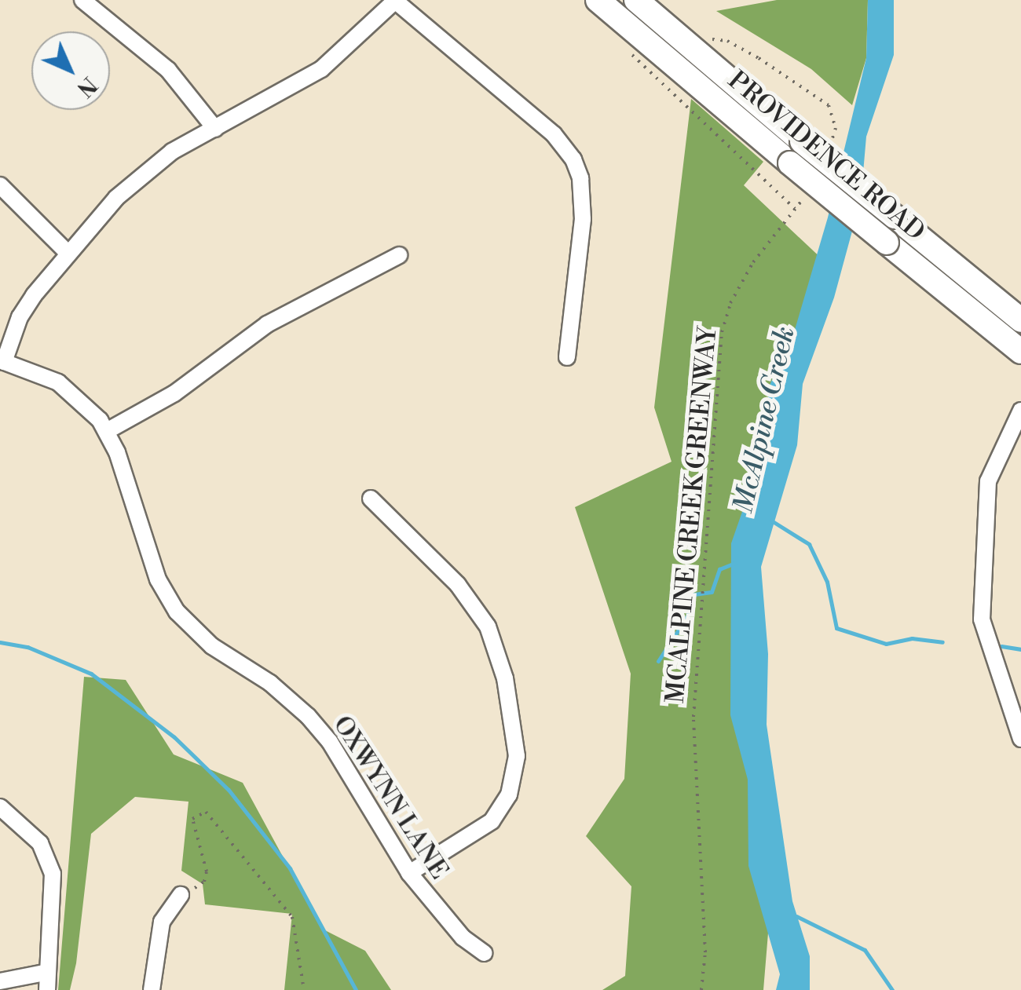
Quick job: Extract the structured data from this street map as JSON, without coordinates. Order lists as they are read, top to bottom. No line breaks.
{"streets":{"main road":["PROVIDENCE ROAD"],"street":["OXWYNN LANE"],"path":["MCALPINE CREEK GREENWAY"]},"water":["McAlpine Creek"],"north":"bottom right"}
